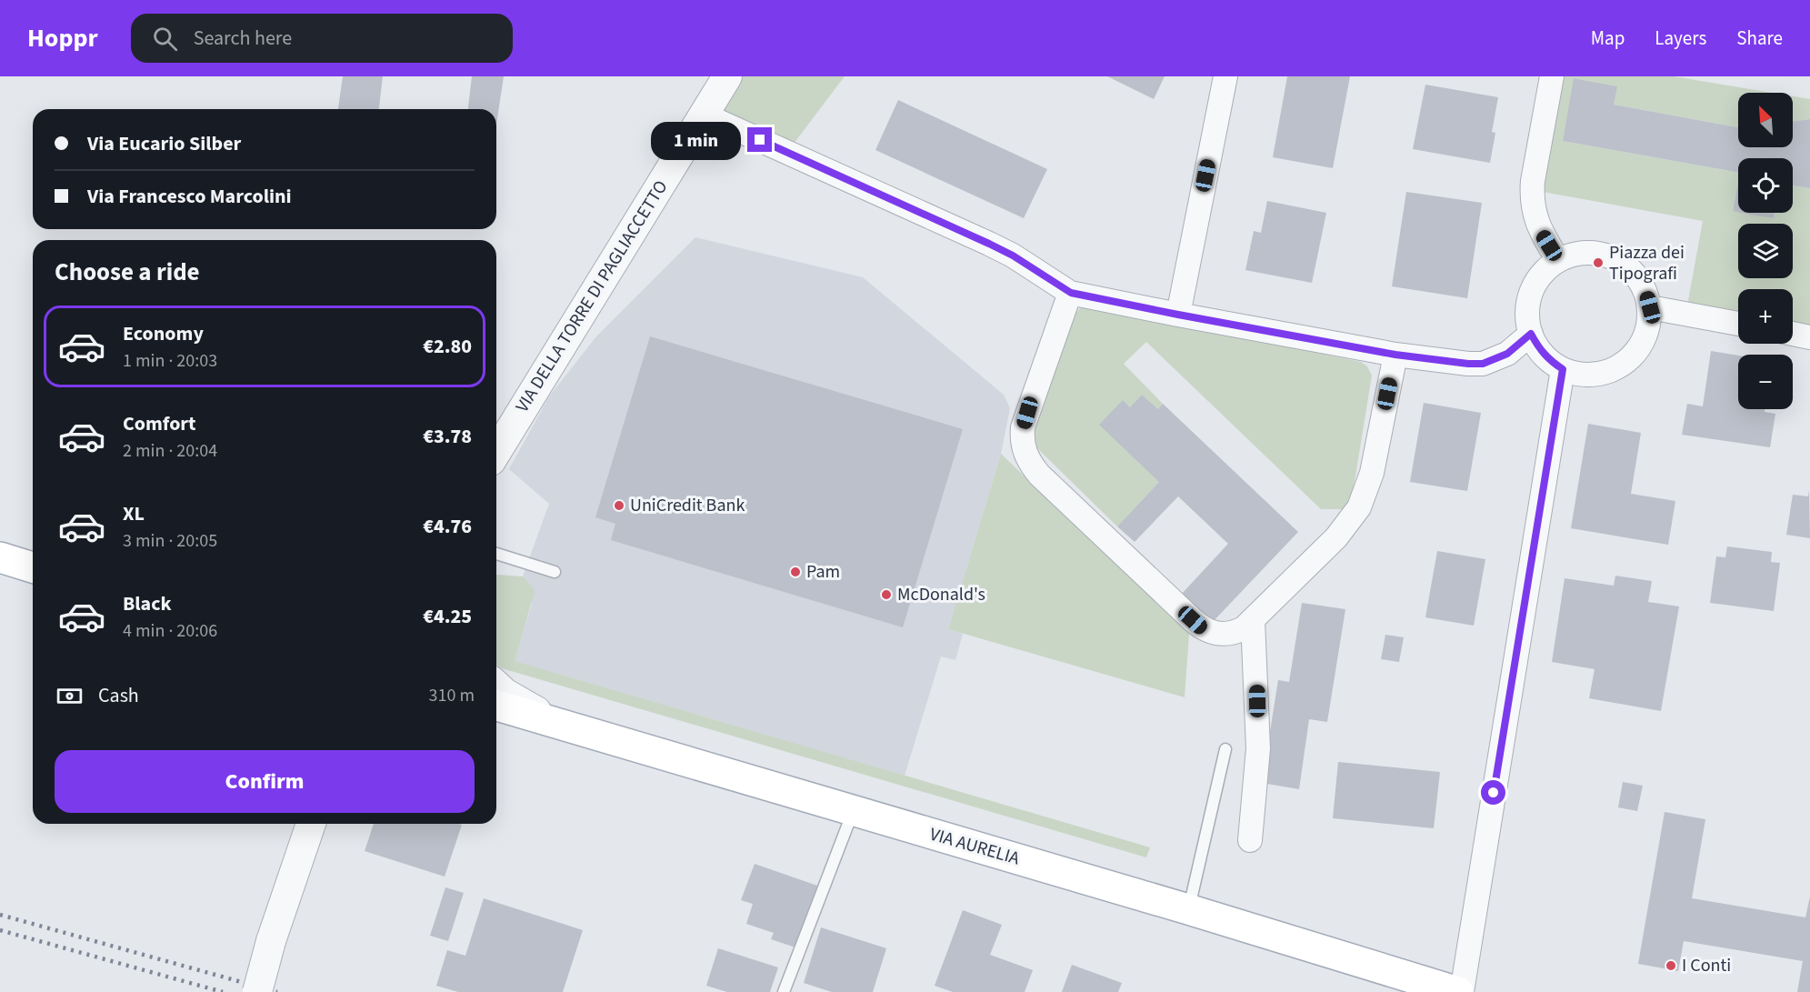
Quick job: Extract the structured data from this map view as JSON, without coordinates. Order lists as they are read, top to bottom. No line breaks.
{"streets":{"main road":["VIA AURELIA"],"street":["VIA DELLA TORRE DI PAGLIACCETTO"]},"places":["Piazza dei Tipografi","UniCredit Bank","Pam","McDonald's","I Conti"],"north":"top left","page":{"header":"Hoppr","search":"Search here","nav":["Map","Layers","Share"],"map_buttons":["+","−"],"banner":["Via Eucario Silber","Via Francesco Marcolini"],"bubble":"1 min","heading":"Choose a ride","list":[{"name":"Economy","note":"1 min · 20:03","value":"€2.80"},{"name":"Comfort","note":"2 min · 20:04","value":"€3.78"},{"name":"XL","note":"3 min · 20:05","value":"€4.76"},{"name":"Black","note":"4 min · 20:06","value":"€4.25"}],"pay":["Cash","310 m"],"buttons":"Confirm"}}
